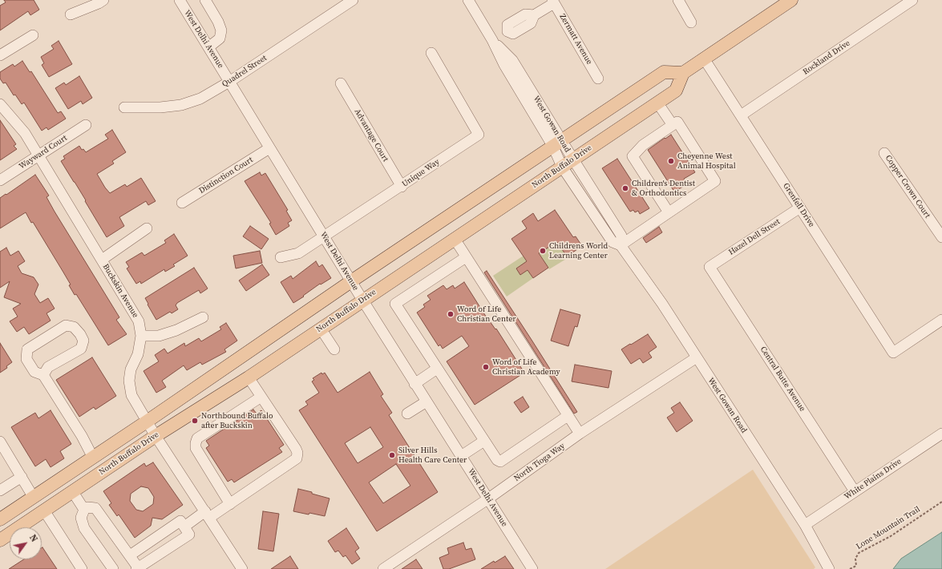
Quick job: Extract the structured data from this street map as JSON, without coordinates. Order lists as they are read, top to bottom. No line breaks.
{"streets":{"main road":["North Buffalo Drive"],"street":["West Delhi Avenue","Zermatt Avenue","Rockland Drive","Quadrel Street","West Gowan Road","Advantage Court","Wayward Court","Unique Way","Distinction Court","Copper Crown Court","Grenfell Drive","Hazel Dell Street","Buckskin Avenue","Central Butte Avenue","North Tioga Way","White Plains Drive"],"path":["Lone Mountain Trail"]},"crossings":[["West Delhi Avenue","Quadrel Street"],["West Delhi Avenue","North Buffalo Drive"],["West Delhi Avenue","Unique Way"],["West Delhi Avenue","Distinction Court"],["West Delhi Avenue","North Tioga Way"],["Rockland Drive","Grenfell Drive"],["West Gowan Road","North Buffalo Drive"],["West Gowan Road","North Tioga Way"],["West Gowan Road","White Plains Drive"],["Advantage Court","Unique Way"],["Wayward Court","Buckskin Avenue"],["North Buffalo Drive","Buckskin Avenue"],["Grenfell Drive","Hazel Dell Street"],["Hazel Dell Street","Central Butte Avenue"],["Central Butte Avenue","White Plains Drive"]],"places":["Cheyenne West Animal Hospital","Children's Dentist & Orthodontics","Childrens World Learning Center","Word of Life Christian Center","Word of Life Christian Academy","Northbound Buffalo after Buckskin","Silver Hills Health Care Center"],"north":"top right"}
